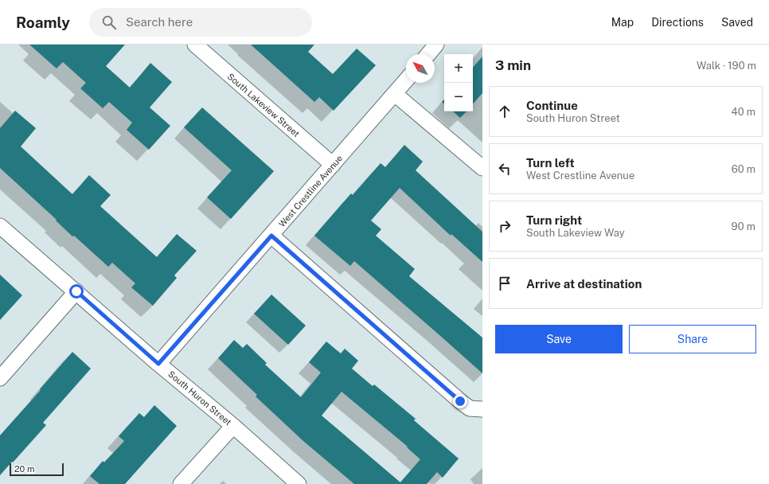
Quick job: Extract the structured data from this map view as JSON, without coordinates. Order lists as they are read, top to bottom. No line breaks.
{"streets":{"street":["South Lakeview Street","West Crestline Avenue","South Huron Street"]},"crossings":[["South Lakeview Street","West Crestline Avenue"],["West Crestline Avenue","South Huron Street"]],"scale_bar":"20 m","north":"top left","page":{"header":"Roamly","search":"Search here","nav":["Map","Directions","Saved"],"heading":["3 min","Walk · 190 m"],"map_buttons":["+","−"],"list":[["Continue","South Huron Street","40 m"],["Turn left","West Crestline Avenue","60 m"],["Turn right","South Lakeview Way","90 m"],"Arrive at destination"],"buttons":["Save","Share"],"scale":"20 m"}}
